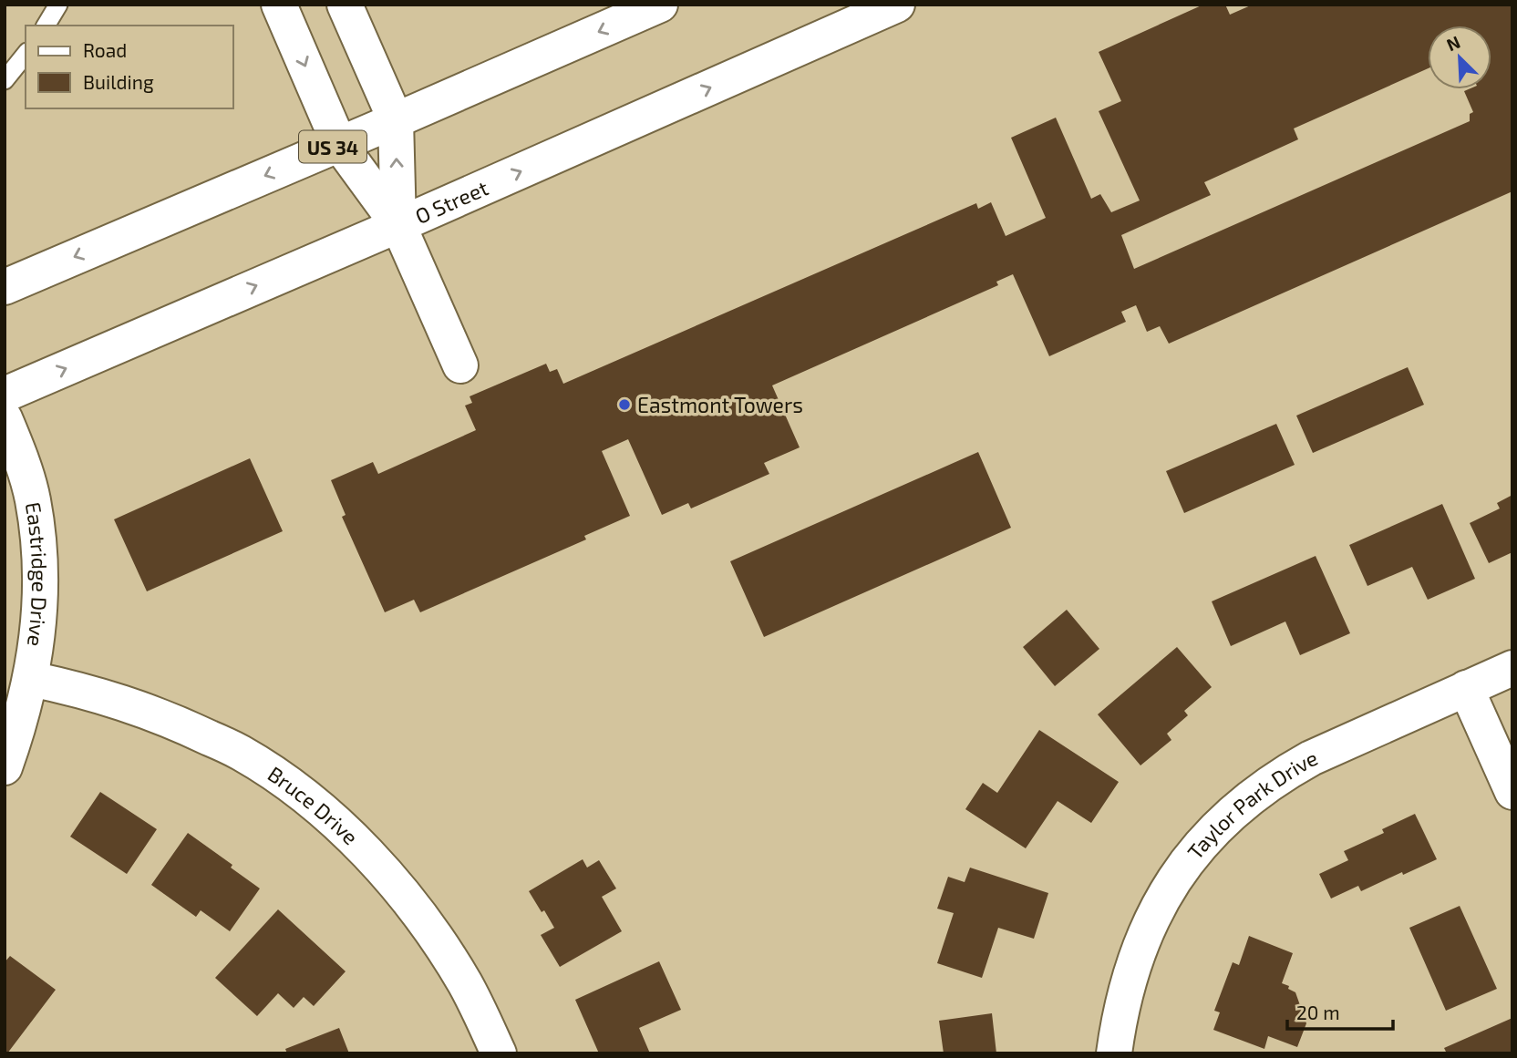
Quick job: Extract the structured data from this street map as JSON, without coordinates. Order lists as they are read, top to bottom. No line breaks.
{"streets":{"street":["US 34","O Street","Eastridge Drive","Bruce Drive","Taylor Park Drive"]},"crossings":[["Eastridge Drive","Bruce Drive"]],"places":["Eastmont Towers"],"legend":["Road","Building"],"scale_bar":"20 m","north":"top left"}
